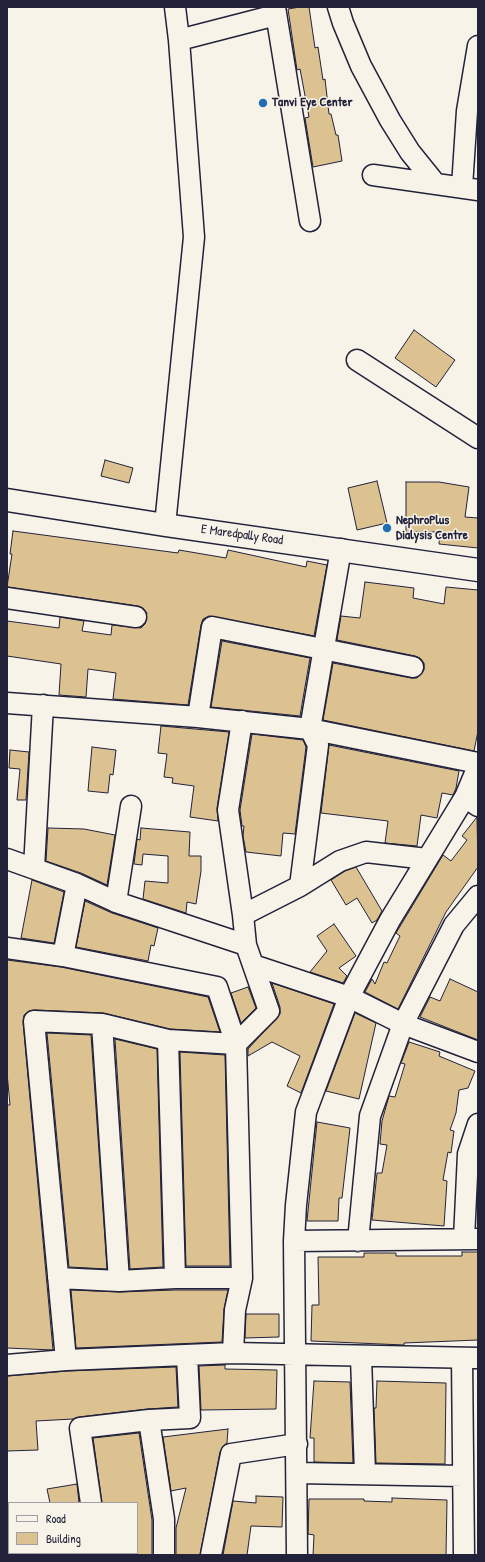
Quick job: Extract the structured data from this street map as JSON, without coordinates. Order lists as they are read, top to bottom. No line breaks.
{"streets":{"main road":["E Maredpally Road"]},"places":["Tanvi Eye Center","NephroPlus Dialysis Centre"],"legend":["Road","Building"]}
